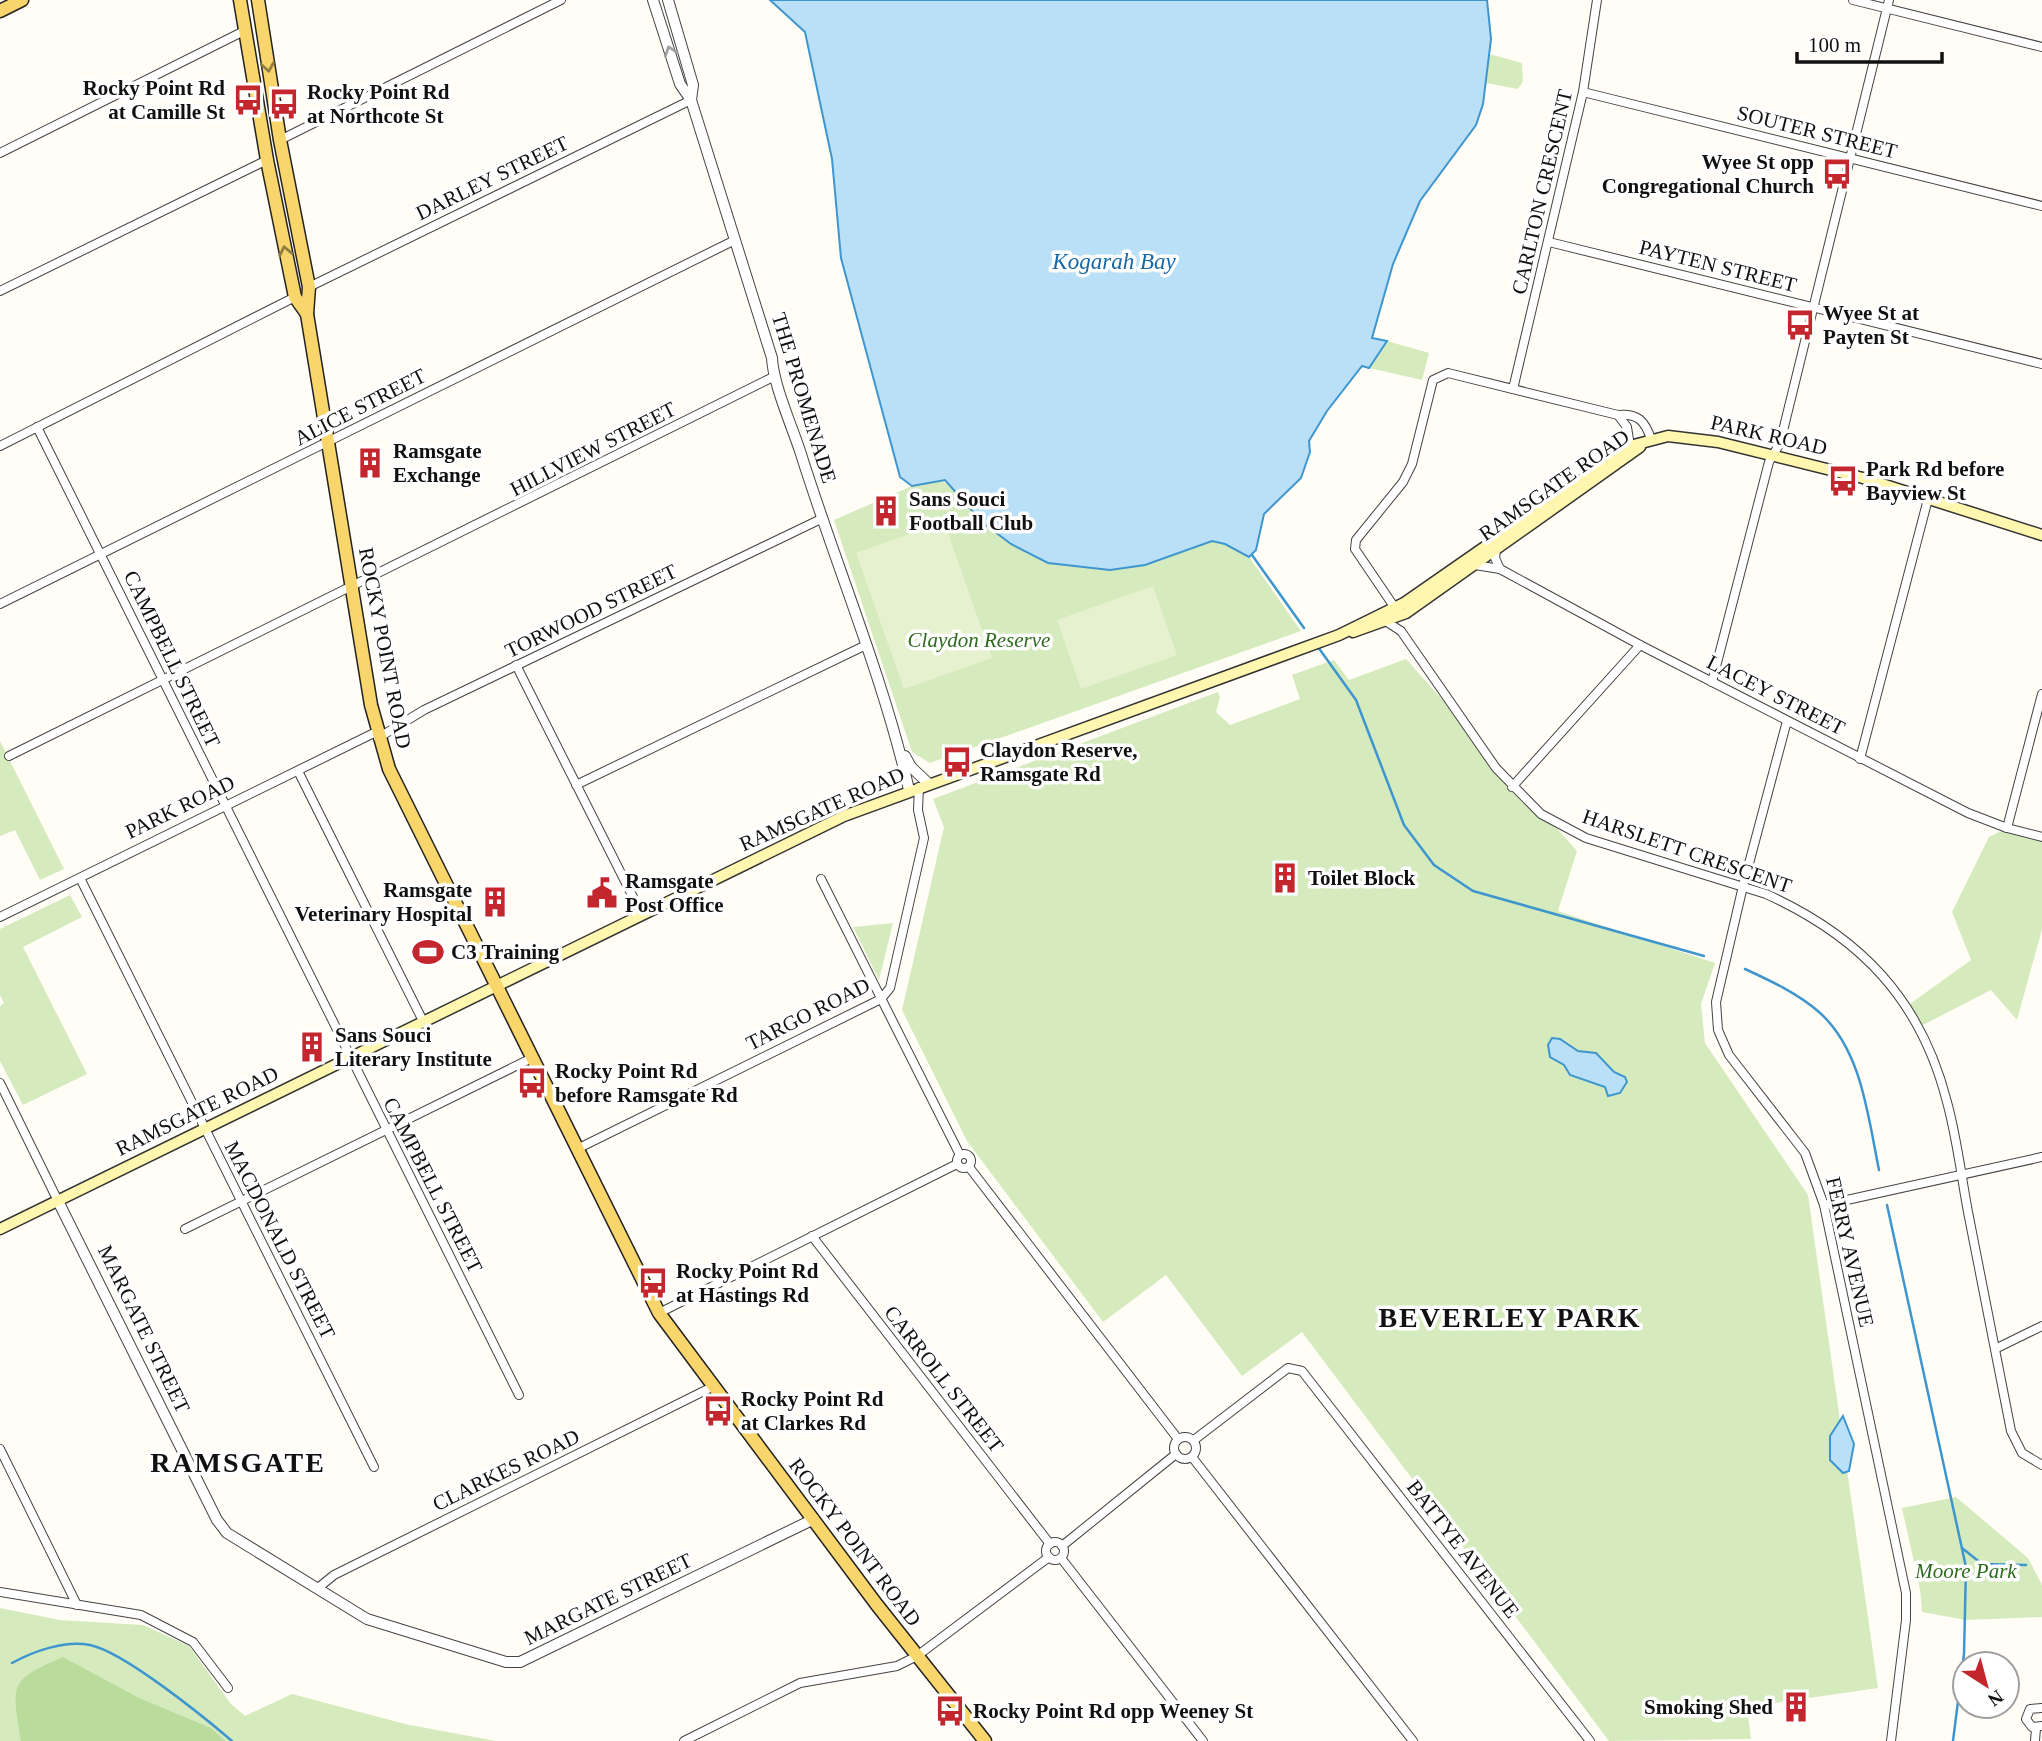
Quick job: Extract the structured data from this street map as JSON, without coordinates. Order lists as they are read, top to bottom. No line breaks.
{"streets":{"main road":["PARK ROAD","RAMSGATE ROAD","ROCKY POINT ROAD"],"street":["SOUTER STREET","DARLEY STREET","CARLTON CRESCENT","PAYTEN STREET","THE PROMENADE","ALICE STREET","HILLVIEW STREET","TORWOOD STREET","CAMPBELL STREET","LACEY STREET","HARSLETT CRESCENT","TARGO ROAD","MACDONALD STREET","FERRY AVENUE","MARGATE STREET","CARROLL STREET","CLARKES ROAD","BATTYE AVENUE"]},"crossings":[["SOUTER STREET","CARLTON CRESCENT"],["DARLEY STREET","THE PROMENADE"],["DARLEY STREET","ROCKY POINT ROAD"],["CARLTON CRESCENT","PAYTEN STREET"],["THE PROMENADE","ALICE STREET"],["THE PROMENADE","HILLVIEW STREET"],["THE PROMENADE","RAMSGATE ROAD"],["THE PROMENADE","TORWOOD STREET"],["THE PROMENADE","TARGO ROAD"],["ALICE STREET","ROCKY POINT ROAD"],["ALICE STREET","CAMPBELL STREET"],["PARK ROAD","RAMSGATE ROAD"],["PARK ROAD","TORWOOD STREET"],["PARK ROAD","ROCKY POINT ROAD"],["PARK ROAD","CAMPBELL STREET"],["PARK ROAD","MACDONALD STREET"],["HILLVIEW STREET","ROCKY POINT ROAD"],["HILLVIEW STREET","CAMPBELL STREET"],["RAMSGATE ROAD","ROCKY POINT ROAD"],["RAMSGATE ROAD","CAMPBELL STREET"],["RAMSGATE ROAD","LACEY STREET"],["RAMSGATE ROAD","HARSLETT CRESCENT"],["RAMSGATE ROAD","TARGO ROAD"],["RAMSGATE ROAD","MACDONALD STREET"],["RAMSGATE ROAD","MARGATE STREET"],["TORWOOD STREET","ROCKY POINT ROAD"],["ROCKY POINT ROAD","TARGO ROAD"],["ROCKY POINT ROAD","MARGATE STREET"],["ROCKY POINT ROAD","CLARKES ROAD"],["LACEY STREET","FERRY AVENUE"],["HARSLETT CRESCENT","FERRY AVENUE"],["MARGATE STREET","CLARKES ROAD"]],"districts":["BEVERLEY PARK","RAMSGATE"],"water":["Kogarah Bay"],"parks":["Claydon Reserve","Moore Park"],"places":{"bus stop":["Rocky Point Rd at Camille St","Rocky Point Rd at Northcote St","Wyee St opp Congregational Church","Wyee St at Payten St","Park Rd before Bayview St","Claydon Reserve, Ramsgate Rd","Rocky Point Rd before Ramsgate Rd","Rocky Point Rd at Hastings Rd","Rocky Point Rd at Clarkes Rd","Rocky Point Rd opp Weeney St"],"building":["Ramsgate Exchange","Sans Souci Football Club","Toilet Block","Ramsgate Veterinary Hospital","Sans Souci Literary Institute","Smoking Shed"],"public building":["Ramsgate Post Office"],"sports":["C3 Training"]},"scale_bar":"100 m","north":"bottom right"}
